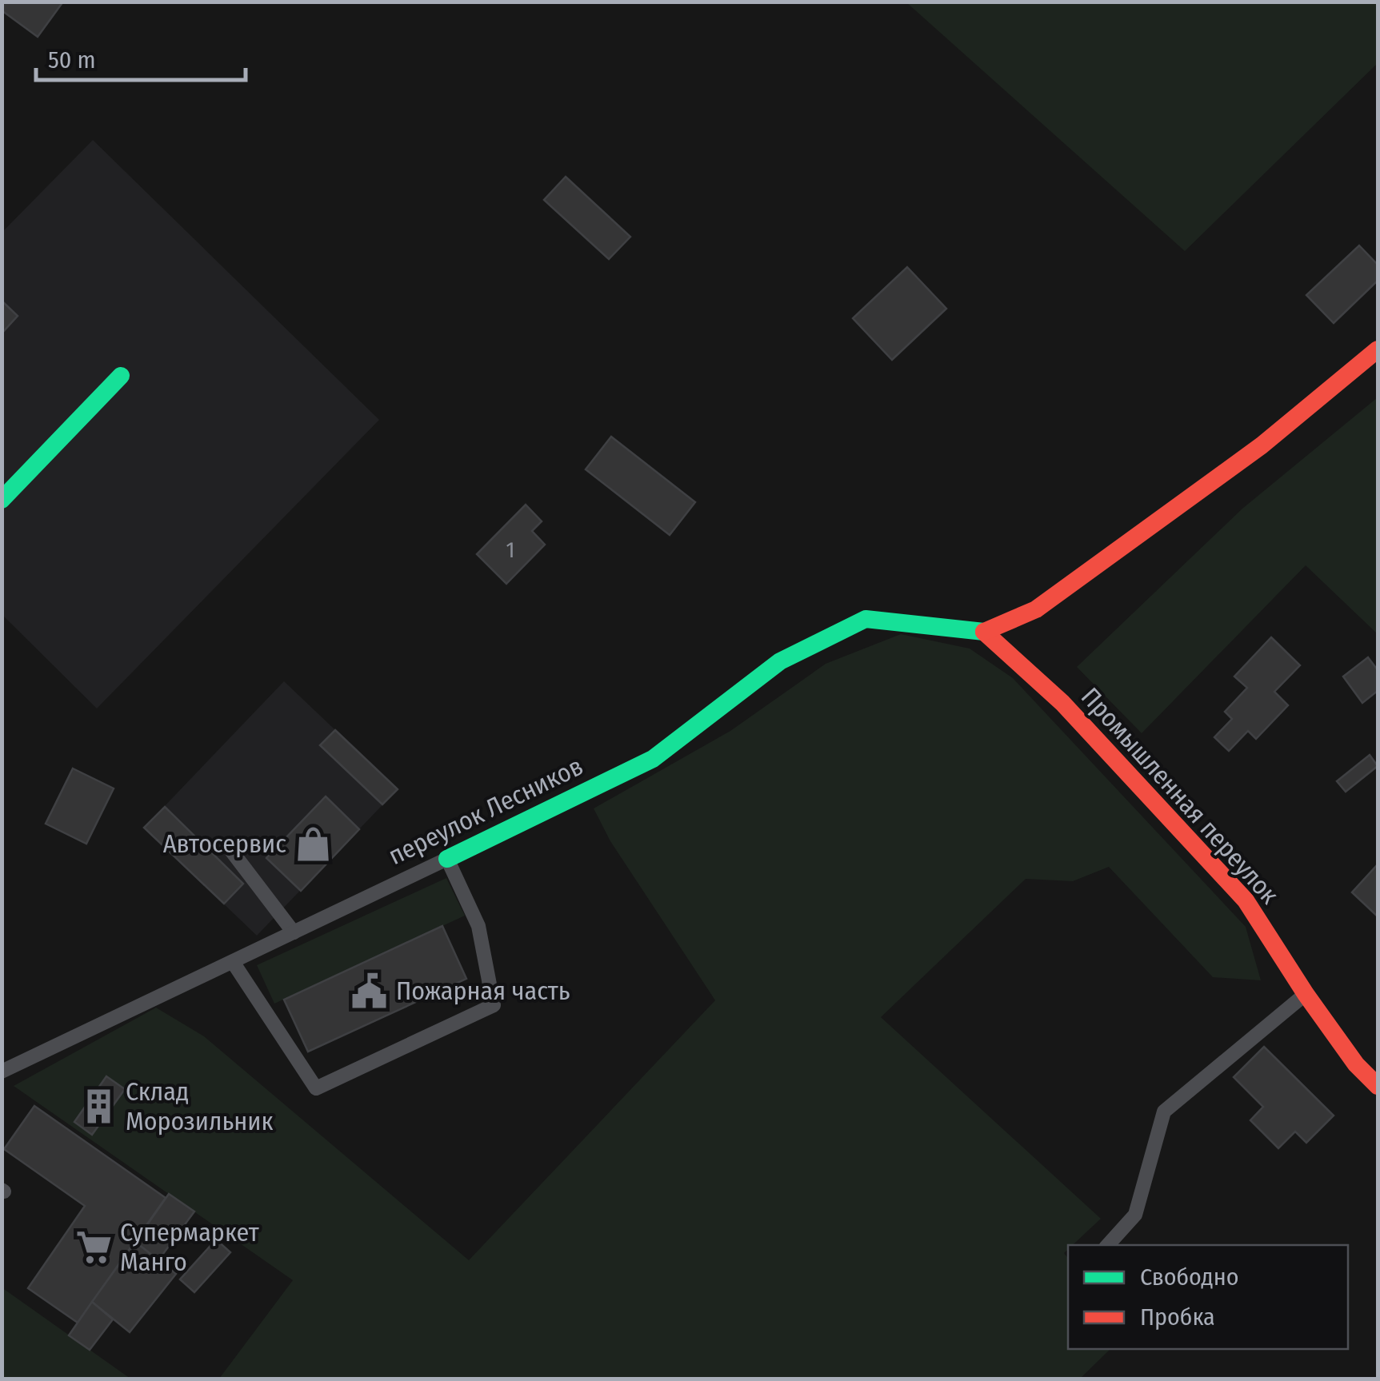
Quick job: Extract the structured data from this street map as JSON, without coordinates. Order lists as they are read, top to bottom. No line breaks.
{"streets":{"street":["Промышленная переулок","переулок Лесников"]},"crossings":[["Промышленная переулок","переулок Лесников"]],"places":{"shop":["Автосервис"],"public building":["Пожарная часть"],"building":["Склад Морозильник"],"supermarket":["Супермаркет Манго"]},"house_numbers":["1"],"legend":["Свободно","Пробка"],"scale_bar":"50 m"}
